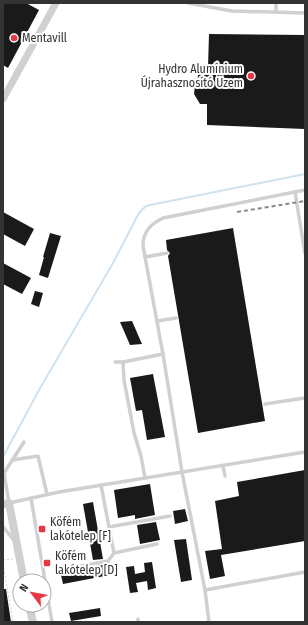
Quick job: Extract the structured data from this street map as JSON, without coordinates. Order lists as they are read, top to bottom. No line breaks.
{"places":{"other":["Mentavill","Hydro Alumínium Újrahasznosító Üzem"],"transit":["Köfém lakótelep [F]","Köfém lakótelep [D]"]},"north":"top left"}
